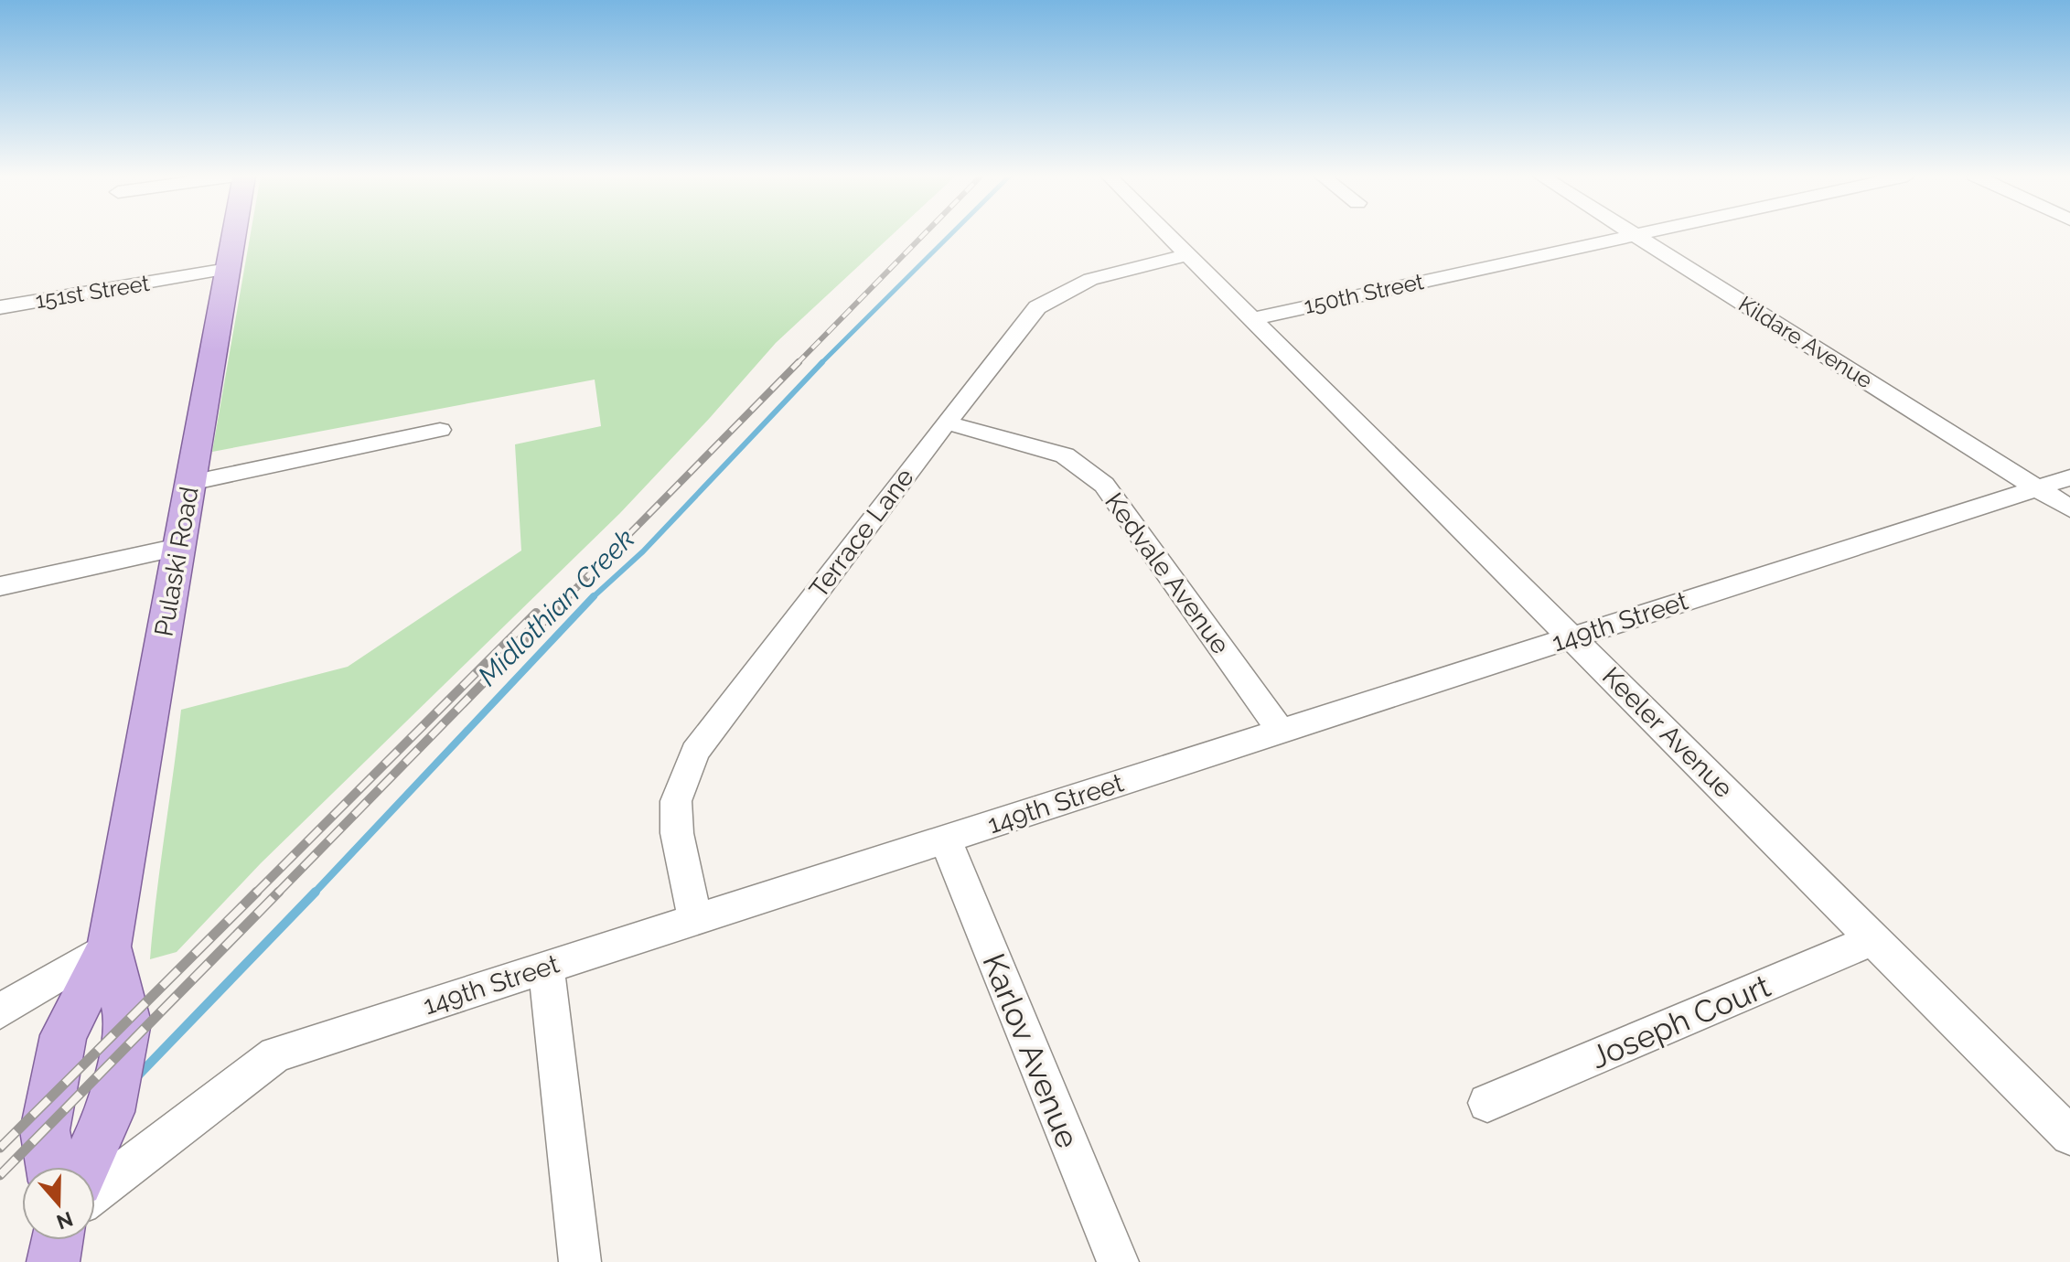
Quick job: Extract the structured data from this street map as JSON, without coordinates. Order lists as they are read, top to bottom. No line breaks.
{"streets":{"main road":["Pulaski Road"],"street":["151st Street","150th Street","Kildare Avenue","Terrace Lane","Kedvale Avenue","149th Street","Keeler Avenue","Joseph Court","Karlov Avenue"]},"crossings":[["151st Street","Pulaski Road"],["150th Street","Kildare Avenue"],["150th Street","Keeler Avenue"],["Kildare Avenue","149th Street"],["Terrace Lane","Kedvale Avenue"],["Terrace Lane","149th Street"],["Terrace Lane","Keeler Avenue"],["Kedvale Avenue","149th Street"],["149th Street","Keeler Avenue"],["149th Street","Karlov Avenue"],["Keeler Avenue","Joseph Court"]],"water":["Midlothian Creek"],"north":"bottom"}
